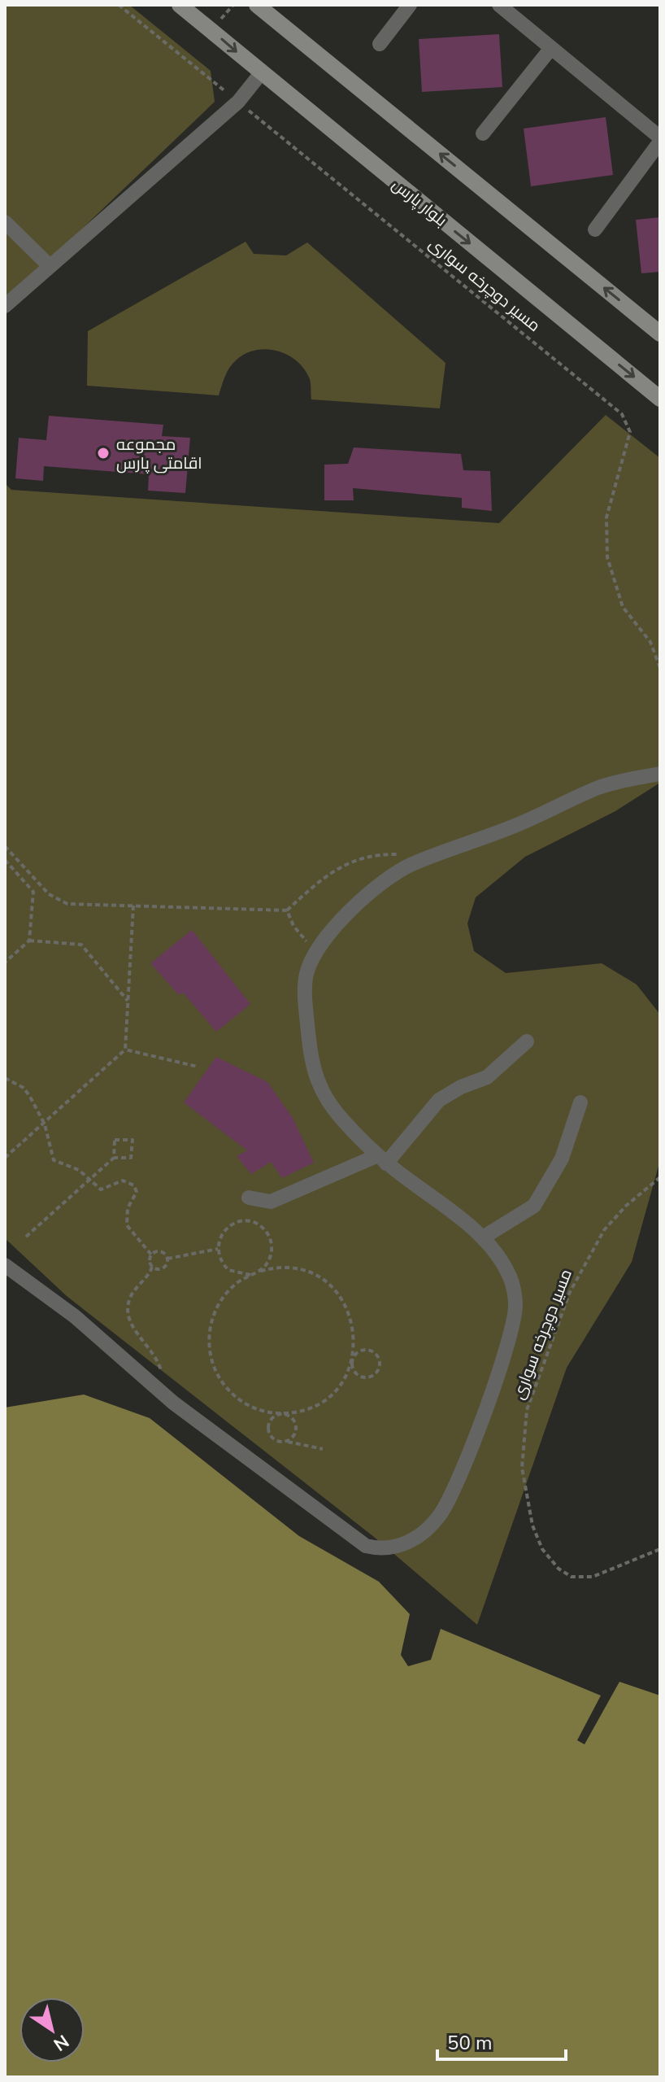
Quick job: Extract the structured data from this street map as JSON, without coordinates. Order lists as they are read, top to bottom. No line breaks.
{"streets":{"main road":["بلوار پارس"],"path":["مسیر دوچرخه سواری"]},"places":["مجموعه اقامتی پارس"],"scale_bar":"50 m","north":"bottom right"}
